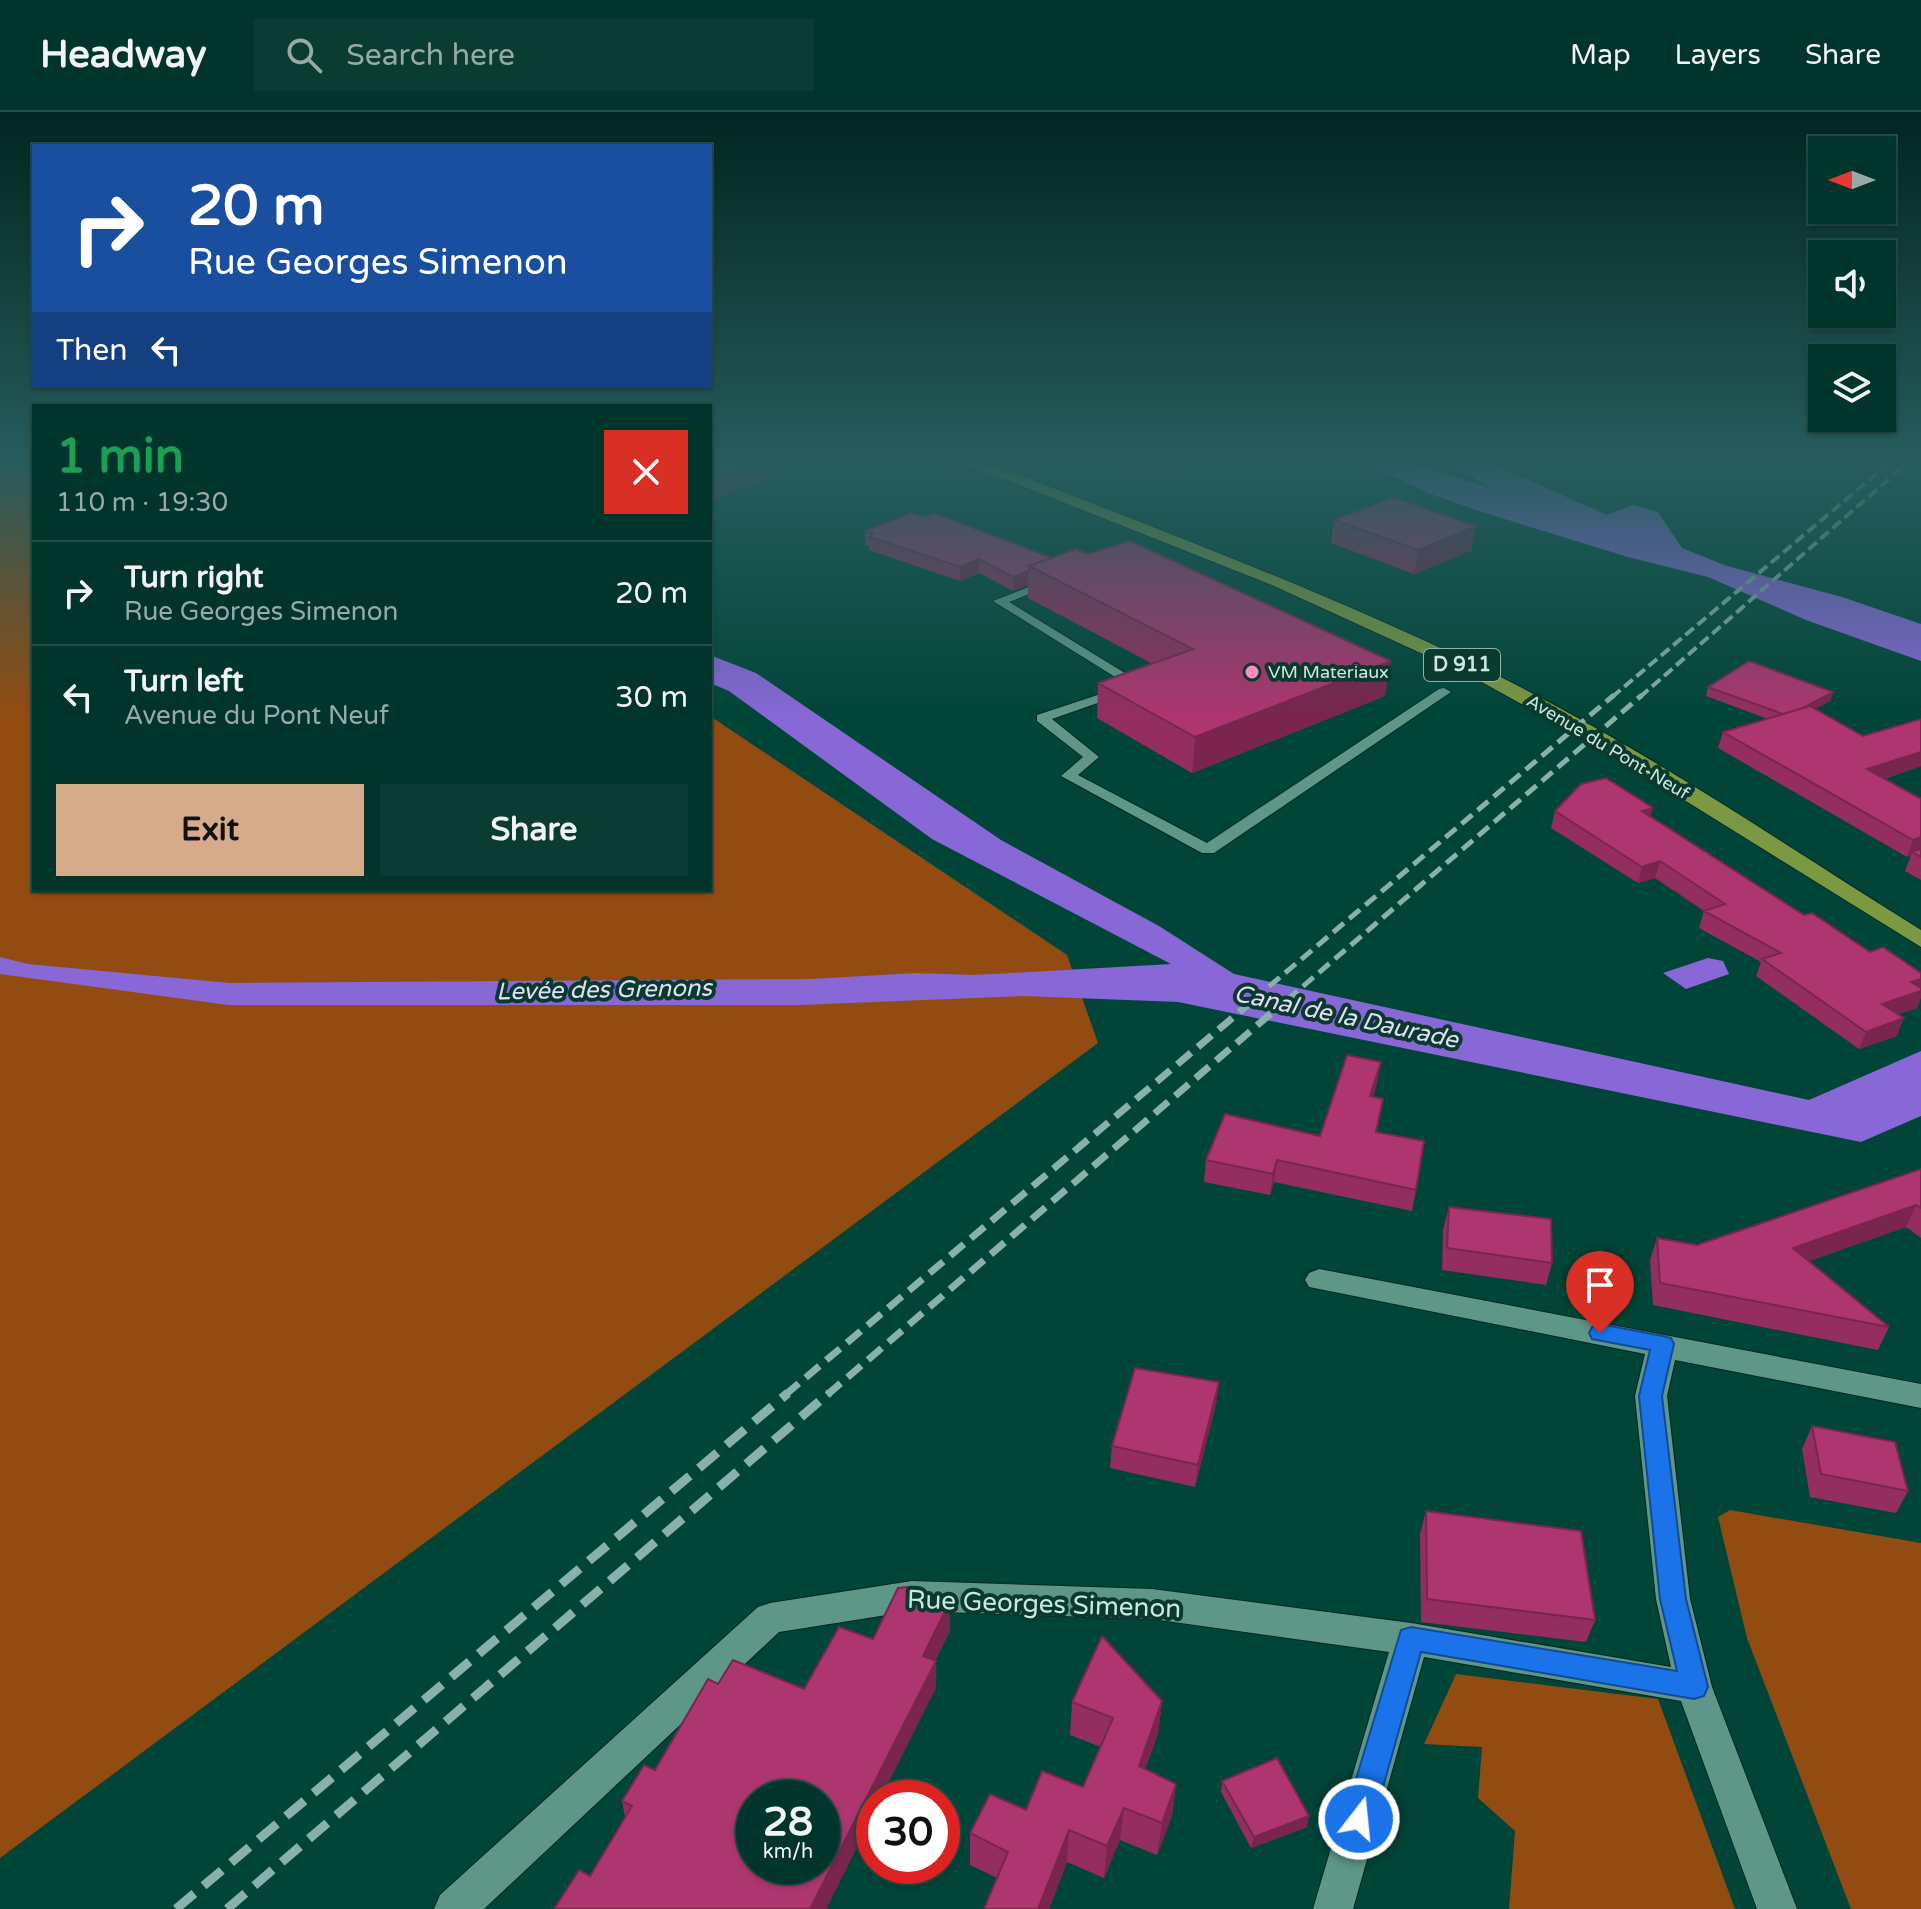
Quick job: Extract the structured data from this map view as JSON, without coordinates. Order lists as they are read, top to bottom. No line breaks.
{"streets":{"main road":["D 911","Avenue du Pont-Neuf"],"street":["Rue Georges Simenon"]},"water":["Levée des Grenons","Canal de la Daurade"],"places":["VM Materiaux"],"north":"left","page":{"header":"Headway","search":"Search here","nav":["Map","Layers","Share"],"turn":["20 m","Rue Georges Simenon"],"then":"Then","heading":["1 min","110 m · 19:30"],"list":[{"name":"Turn right","note":"Rue Georges Simenon","value":"20 m"},{"name":"Turn left","note":"Avenue du Pont Neuf","value":"30 m"}],"buttons":["Exit","Share"],"speed":"28 km/h","limit":"30"}}
